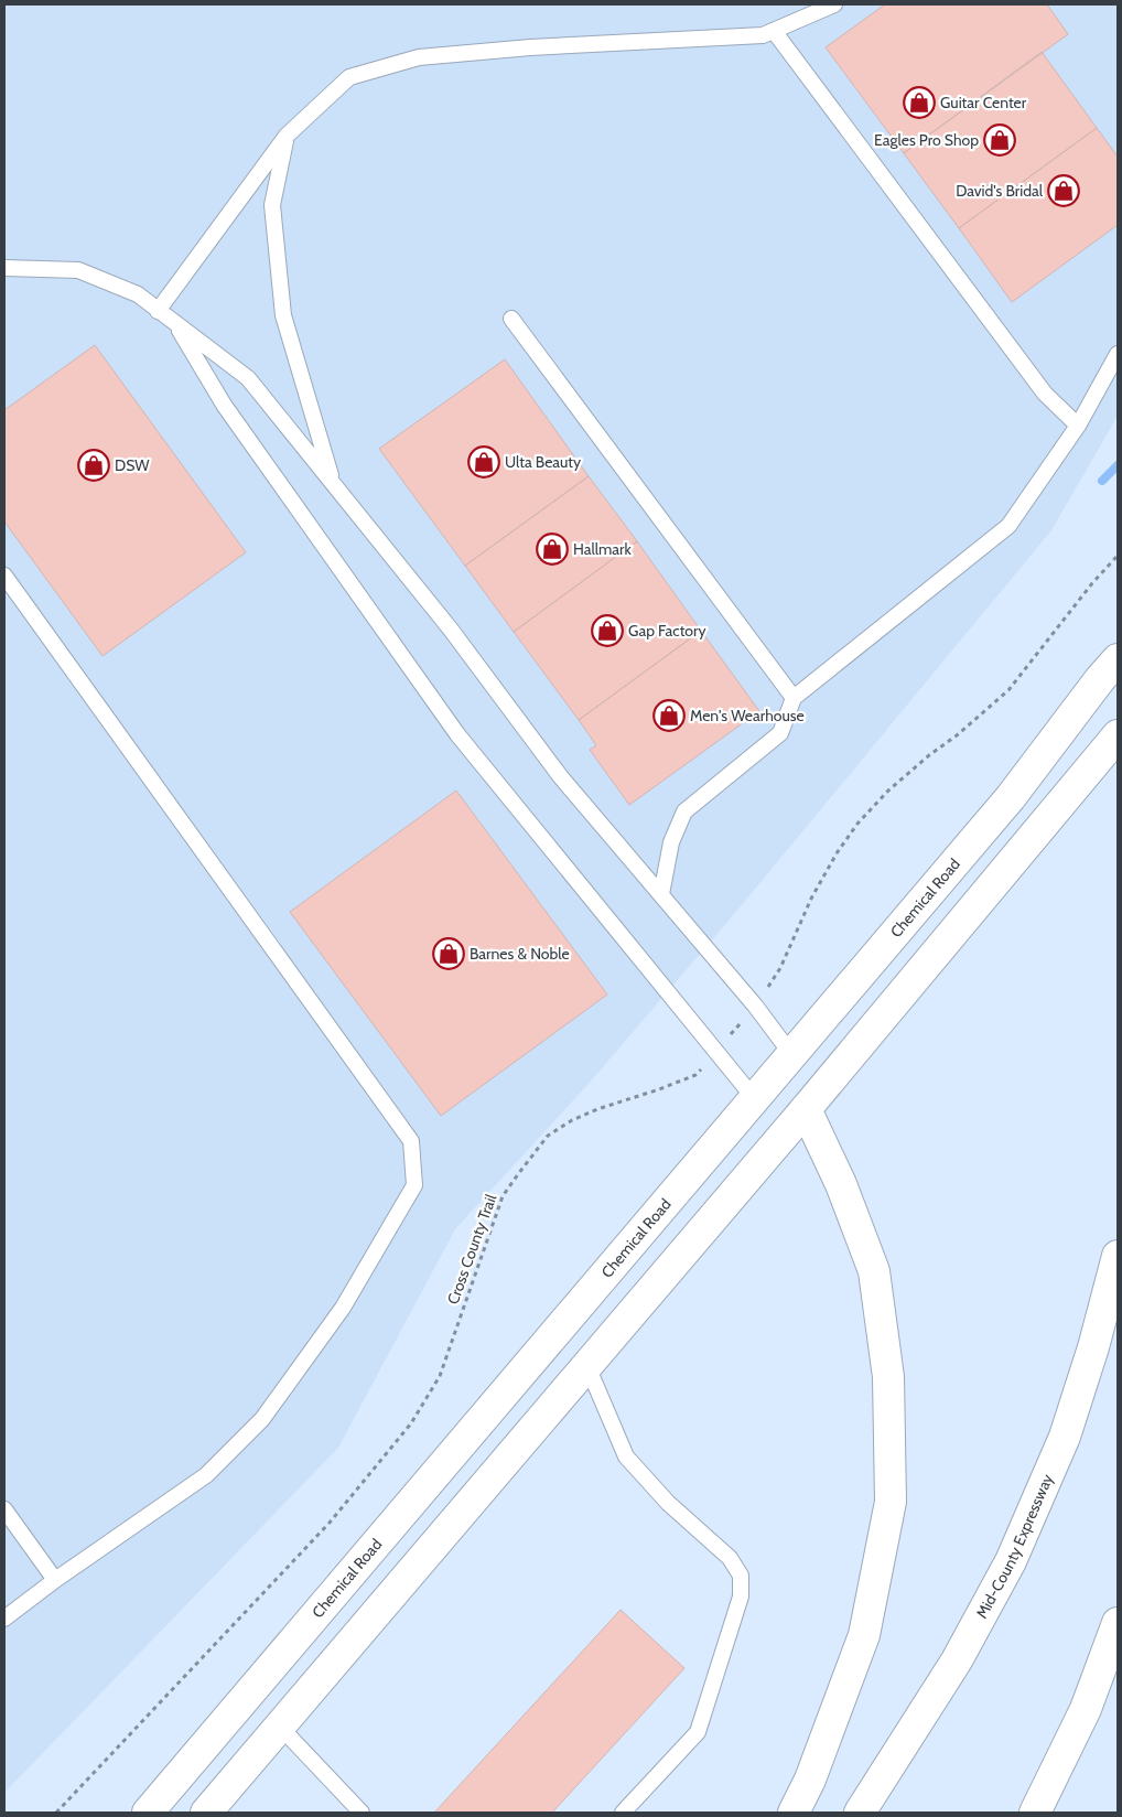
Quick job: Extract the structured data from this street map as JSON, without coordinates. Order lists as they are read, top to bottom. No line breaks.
{"streets":{"main road":["Chemical Road","Mid-County Expressway"],"path":["Cross County Trail"]},"places":{"shop":["Guitar Center","Eagles Pro Shop","David's Bridal","Ulta Beauty","DSW","Hallmark","Gap Factory","Men's Wearhouse","Barnes & Noble"]}}
